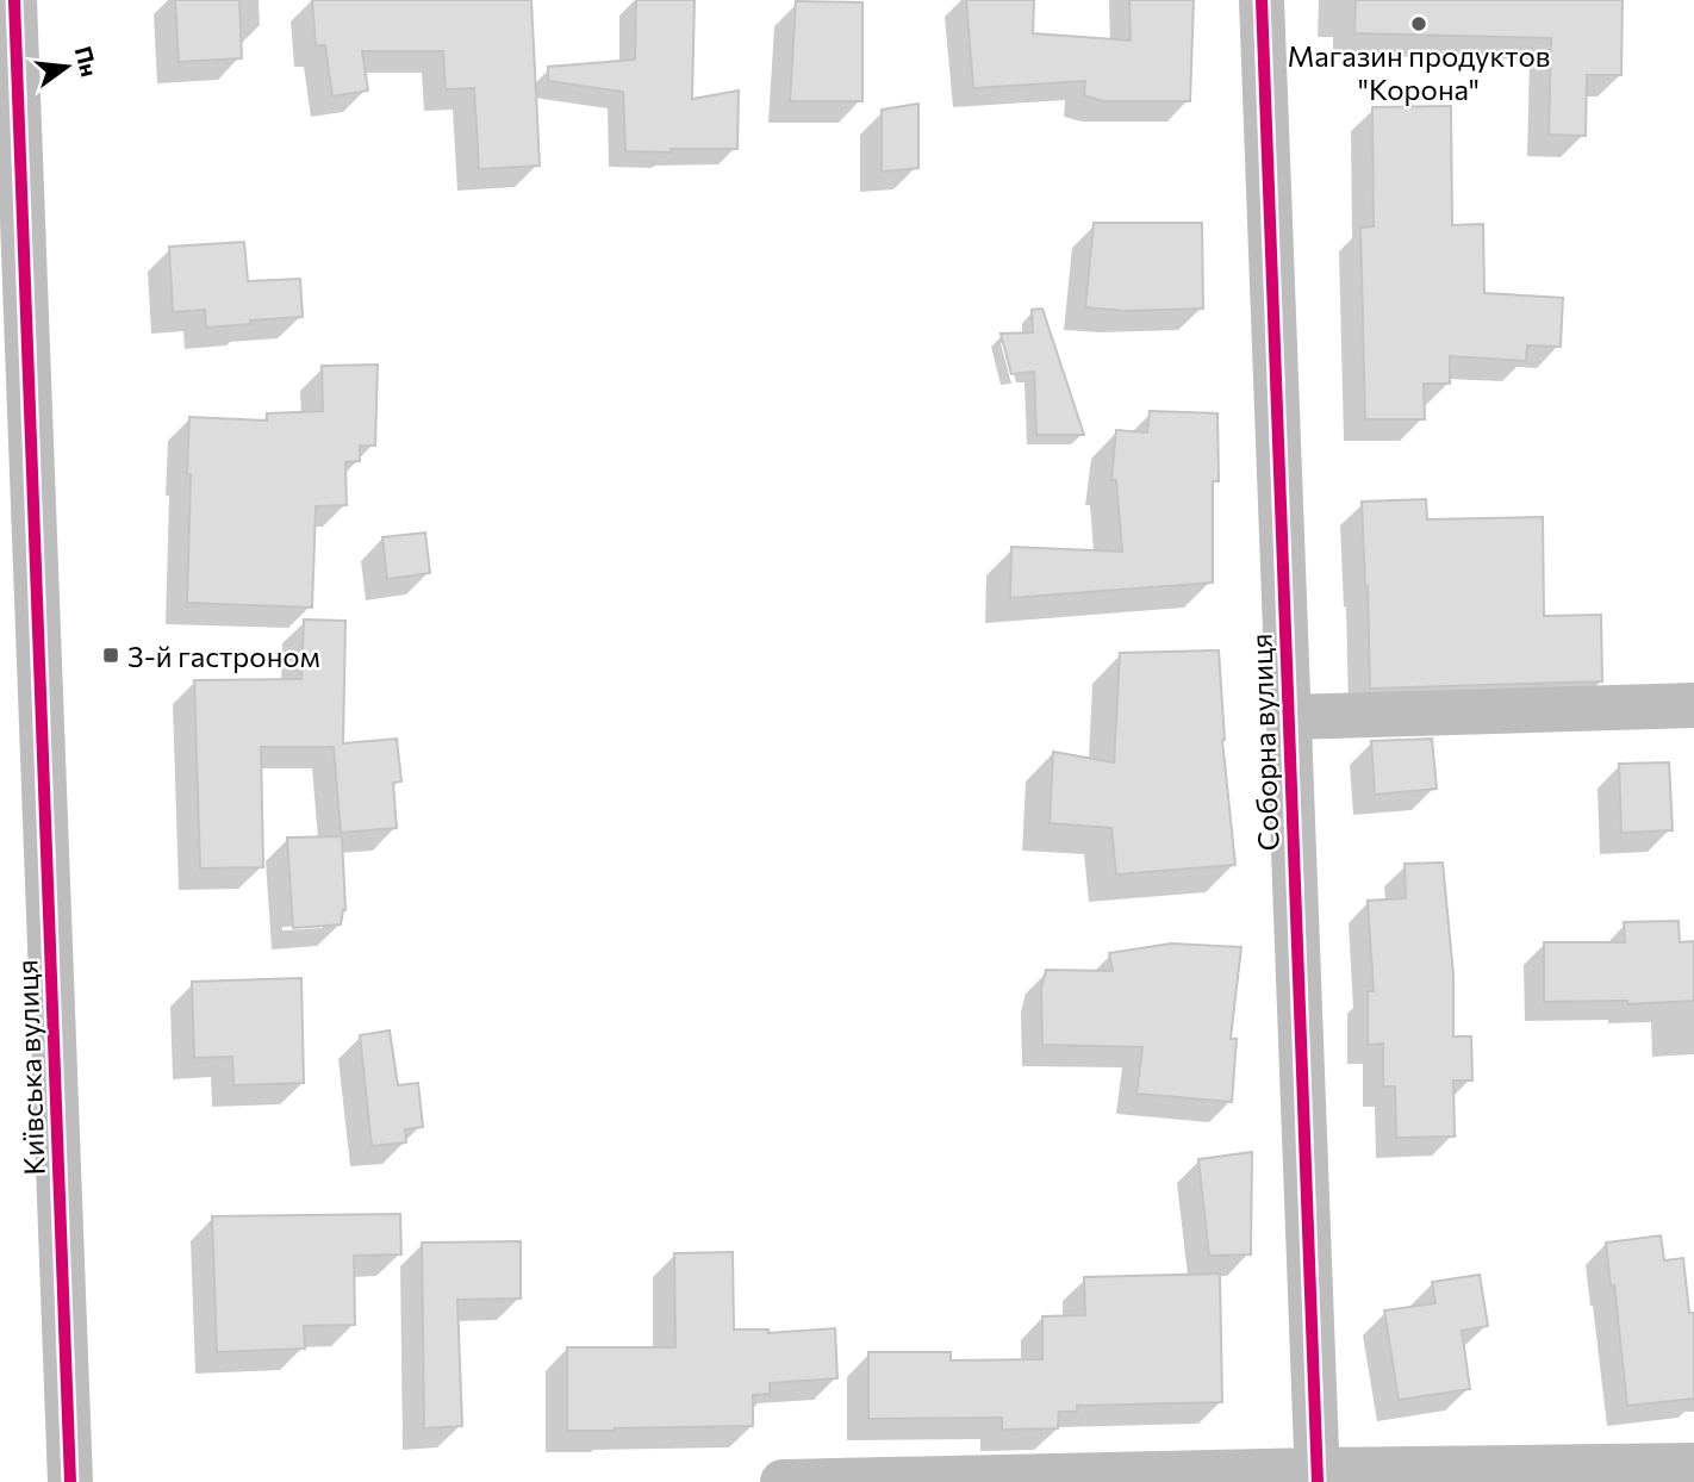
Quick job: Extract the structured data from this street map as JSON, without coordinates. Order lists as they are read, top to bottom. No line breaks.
{"streets":{"street":["Соборна вулиця","Київська вулиця"]},"places":{"other":["Магазин продуктов \"Корона\""],"transit":["3-й гастроном"]},"north":"right"}
